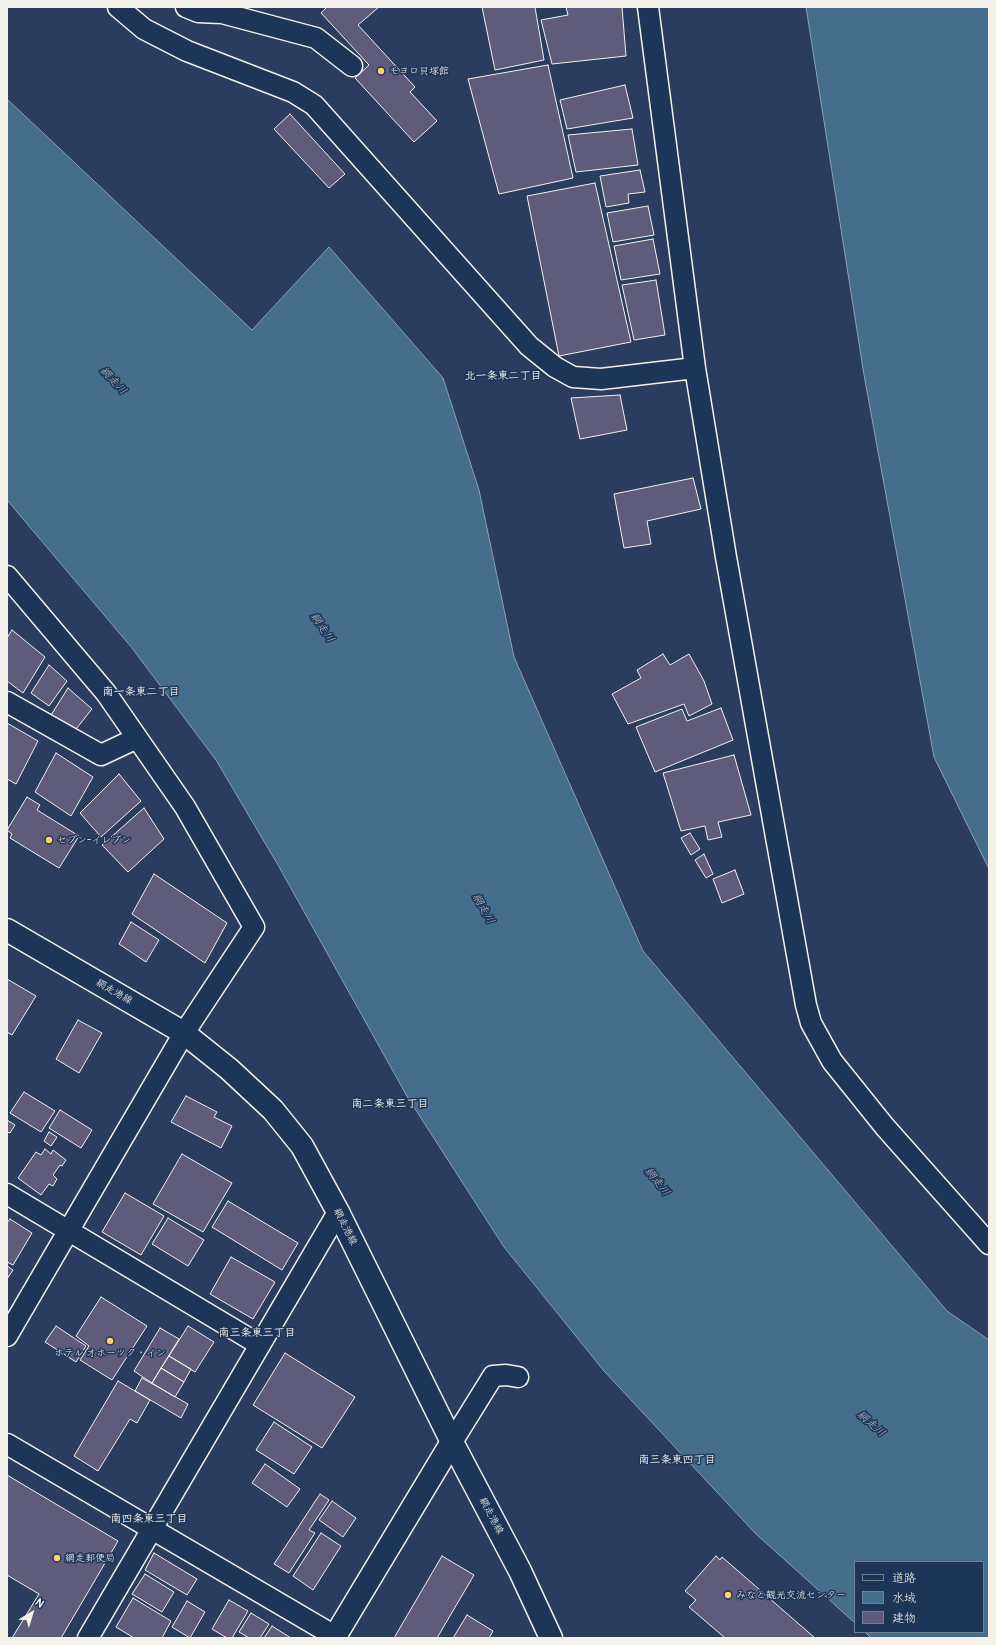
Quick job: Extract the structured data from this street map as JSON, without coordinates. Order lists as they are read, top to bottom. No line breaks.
{"streets":{"main road":["網走港線"]},"districts":["北一条東二丁目","南一条東二丁目","南二条東三丁目","南三条東三丁目","南三条東四丁目","南四条東三丁目"],"water":["網走川"],"places":["モヨロ貝塚館","セブン-イレブン","ホテル オホーツク・イン","網走郵便局","みなと観光交流センター"],"legend":["道路","水域","建物"],"north":"top right"}
